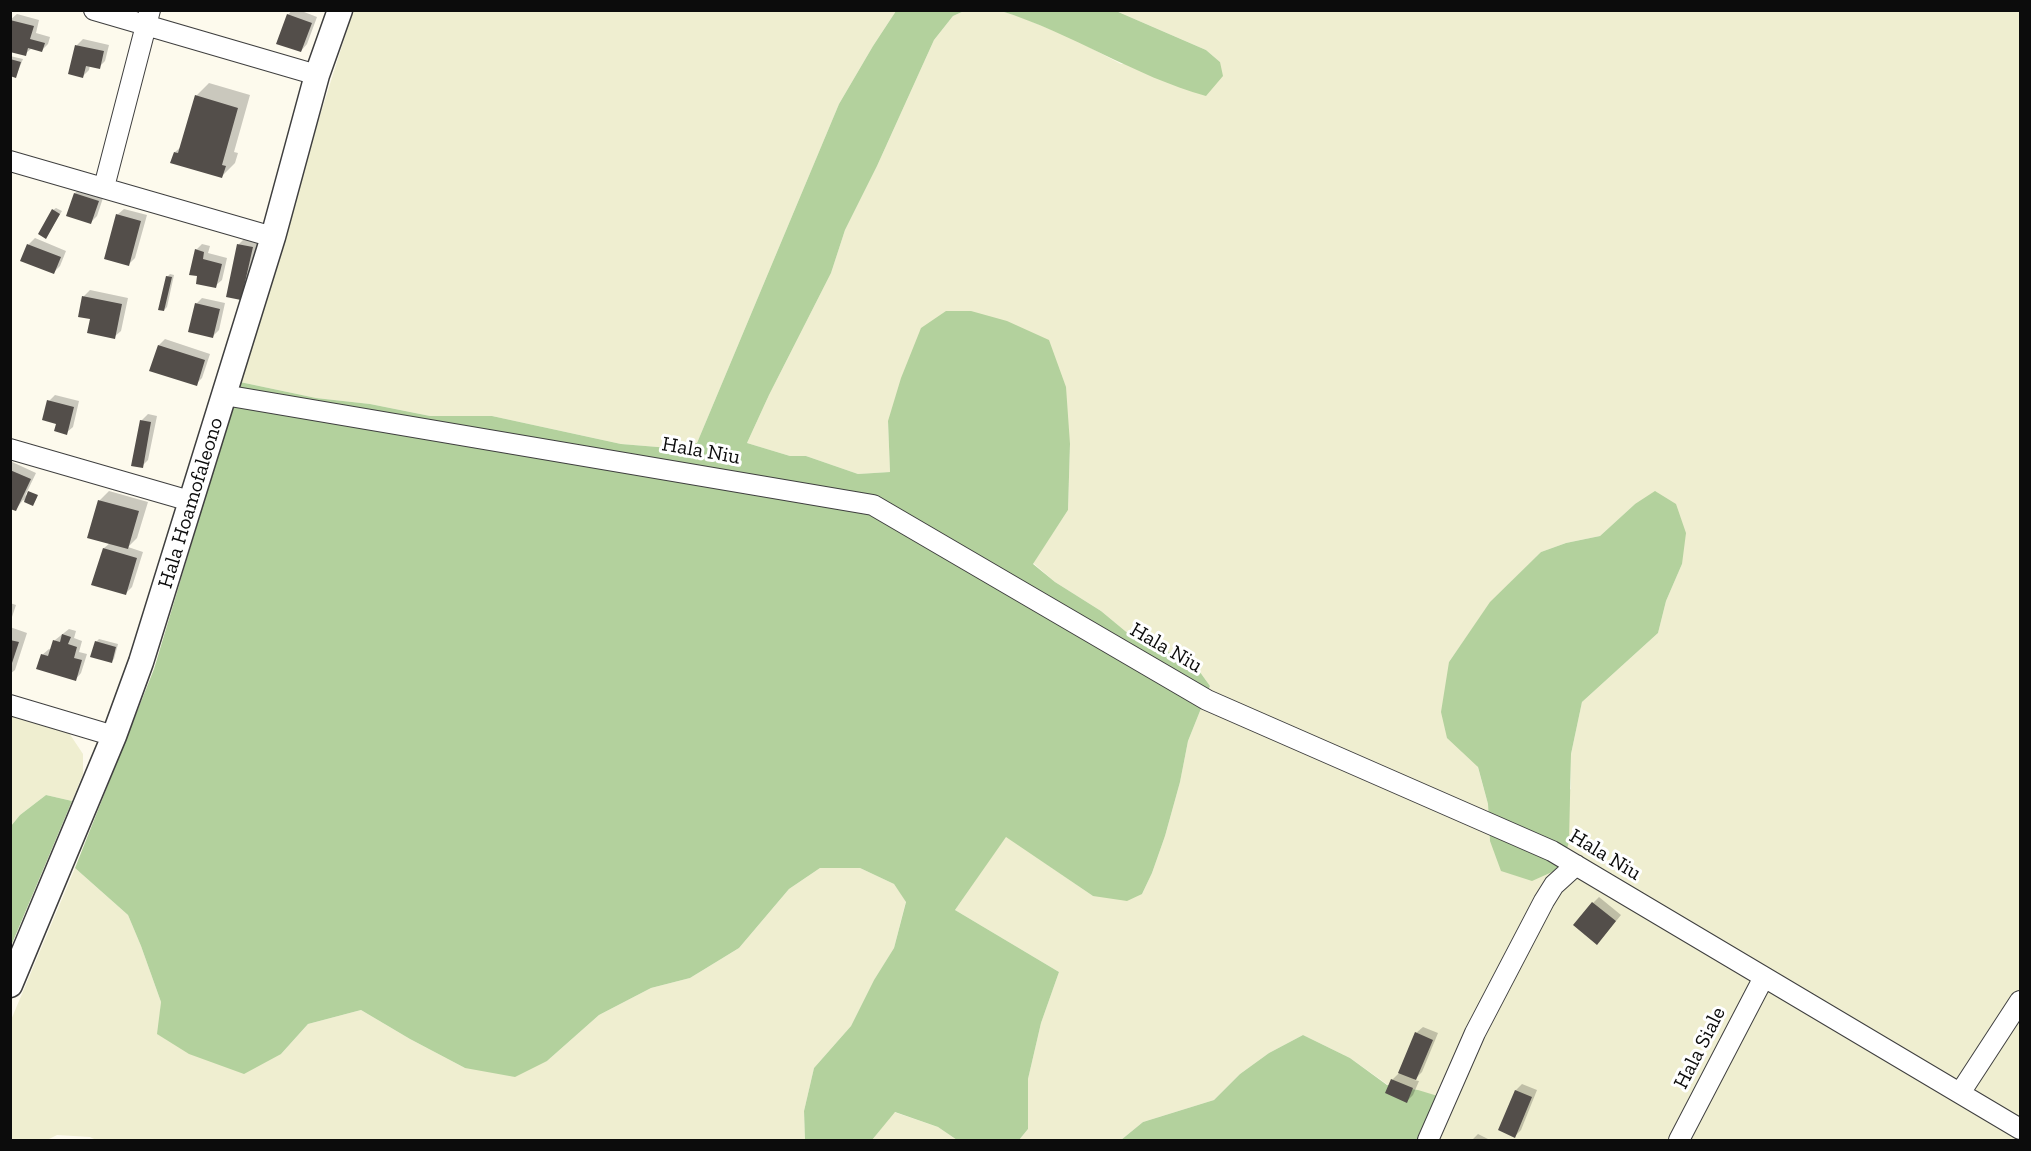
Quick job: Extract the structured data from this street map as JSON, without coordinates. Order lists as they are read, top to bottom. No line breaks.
{"streets":{"street":["Hala Niu","Hala Hoamofaleono","Hala Siale"]},"crossings":[["Hala Niu","Hala Hoamofaleono"],["Hala Niu","Hala Siale"]]}
